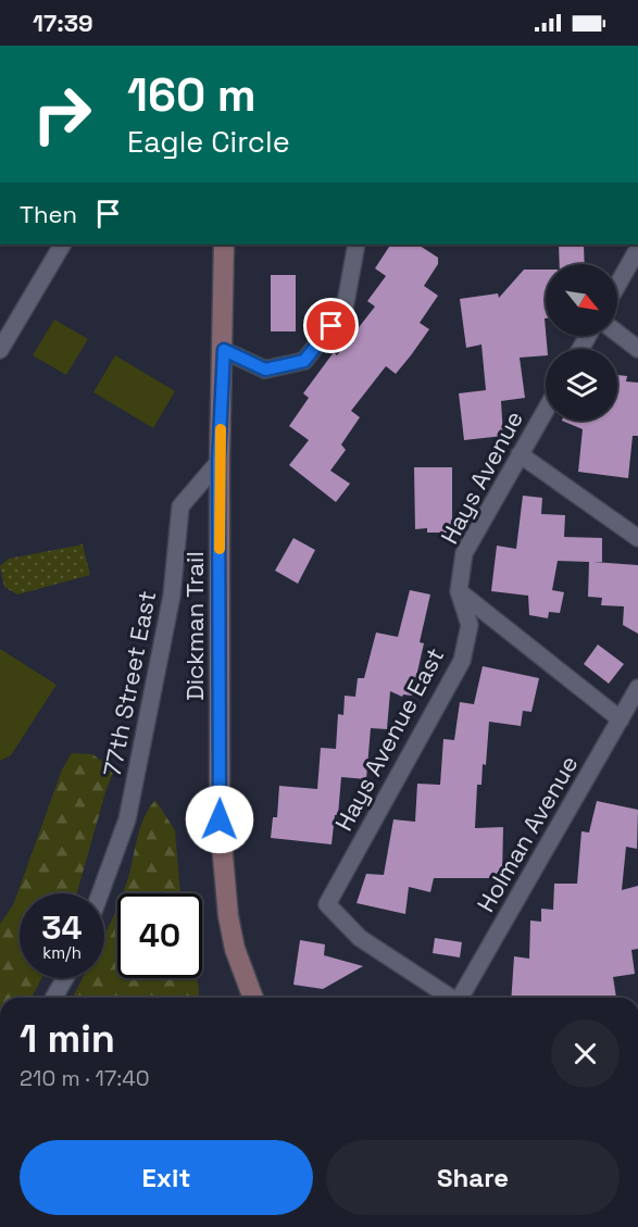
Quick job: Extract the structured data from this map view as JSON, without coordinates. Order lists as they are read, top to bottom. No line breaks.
{"streets":{"street":["Hays Avenue","Dickman Trail","77th Street East","Hays Avenue East","Holman Avenue"]},"crossings":[["Hays Avenue","Hays Avenue East"],["Dickman Trail","77th Street East"]],"north":"bottom right","page":{"status":"17:39","turn":["160 m","Eagle Circle"],"then":"Then","speed":"34 km/h","limit":"40","heading":["1 min","210 m · 17:40"],"buttons":["Exit","Share"]}}
